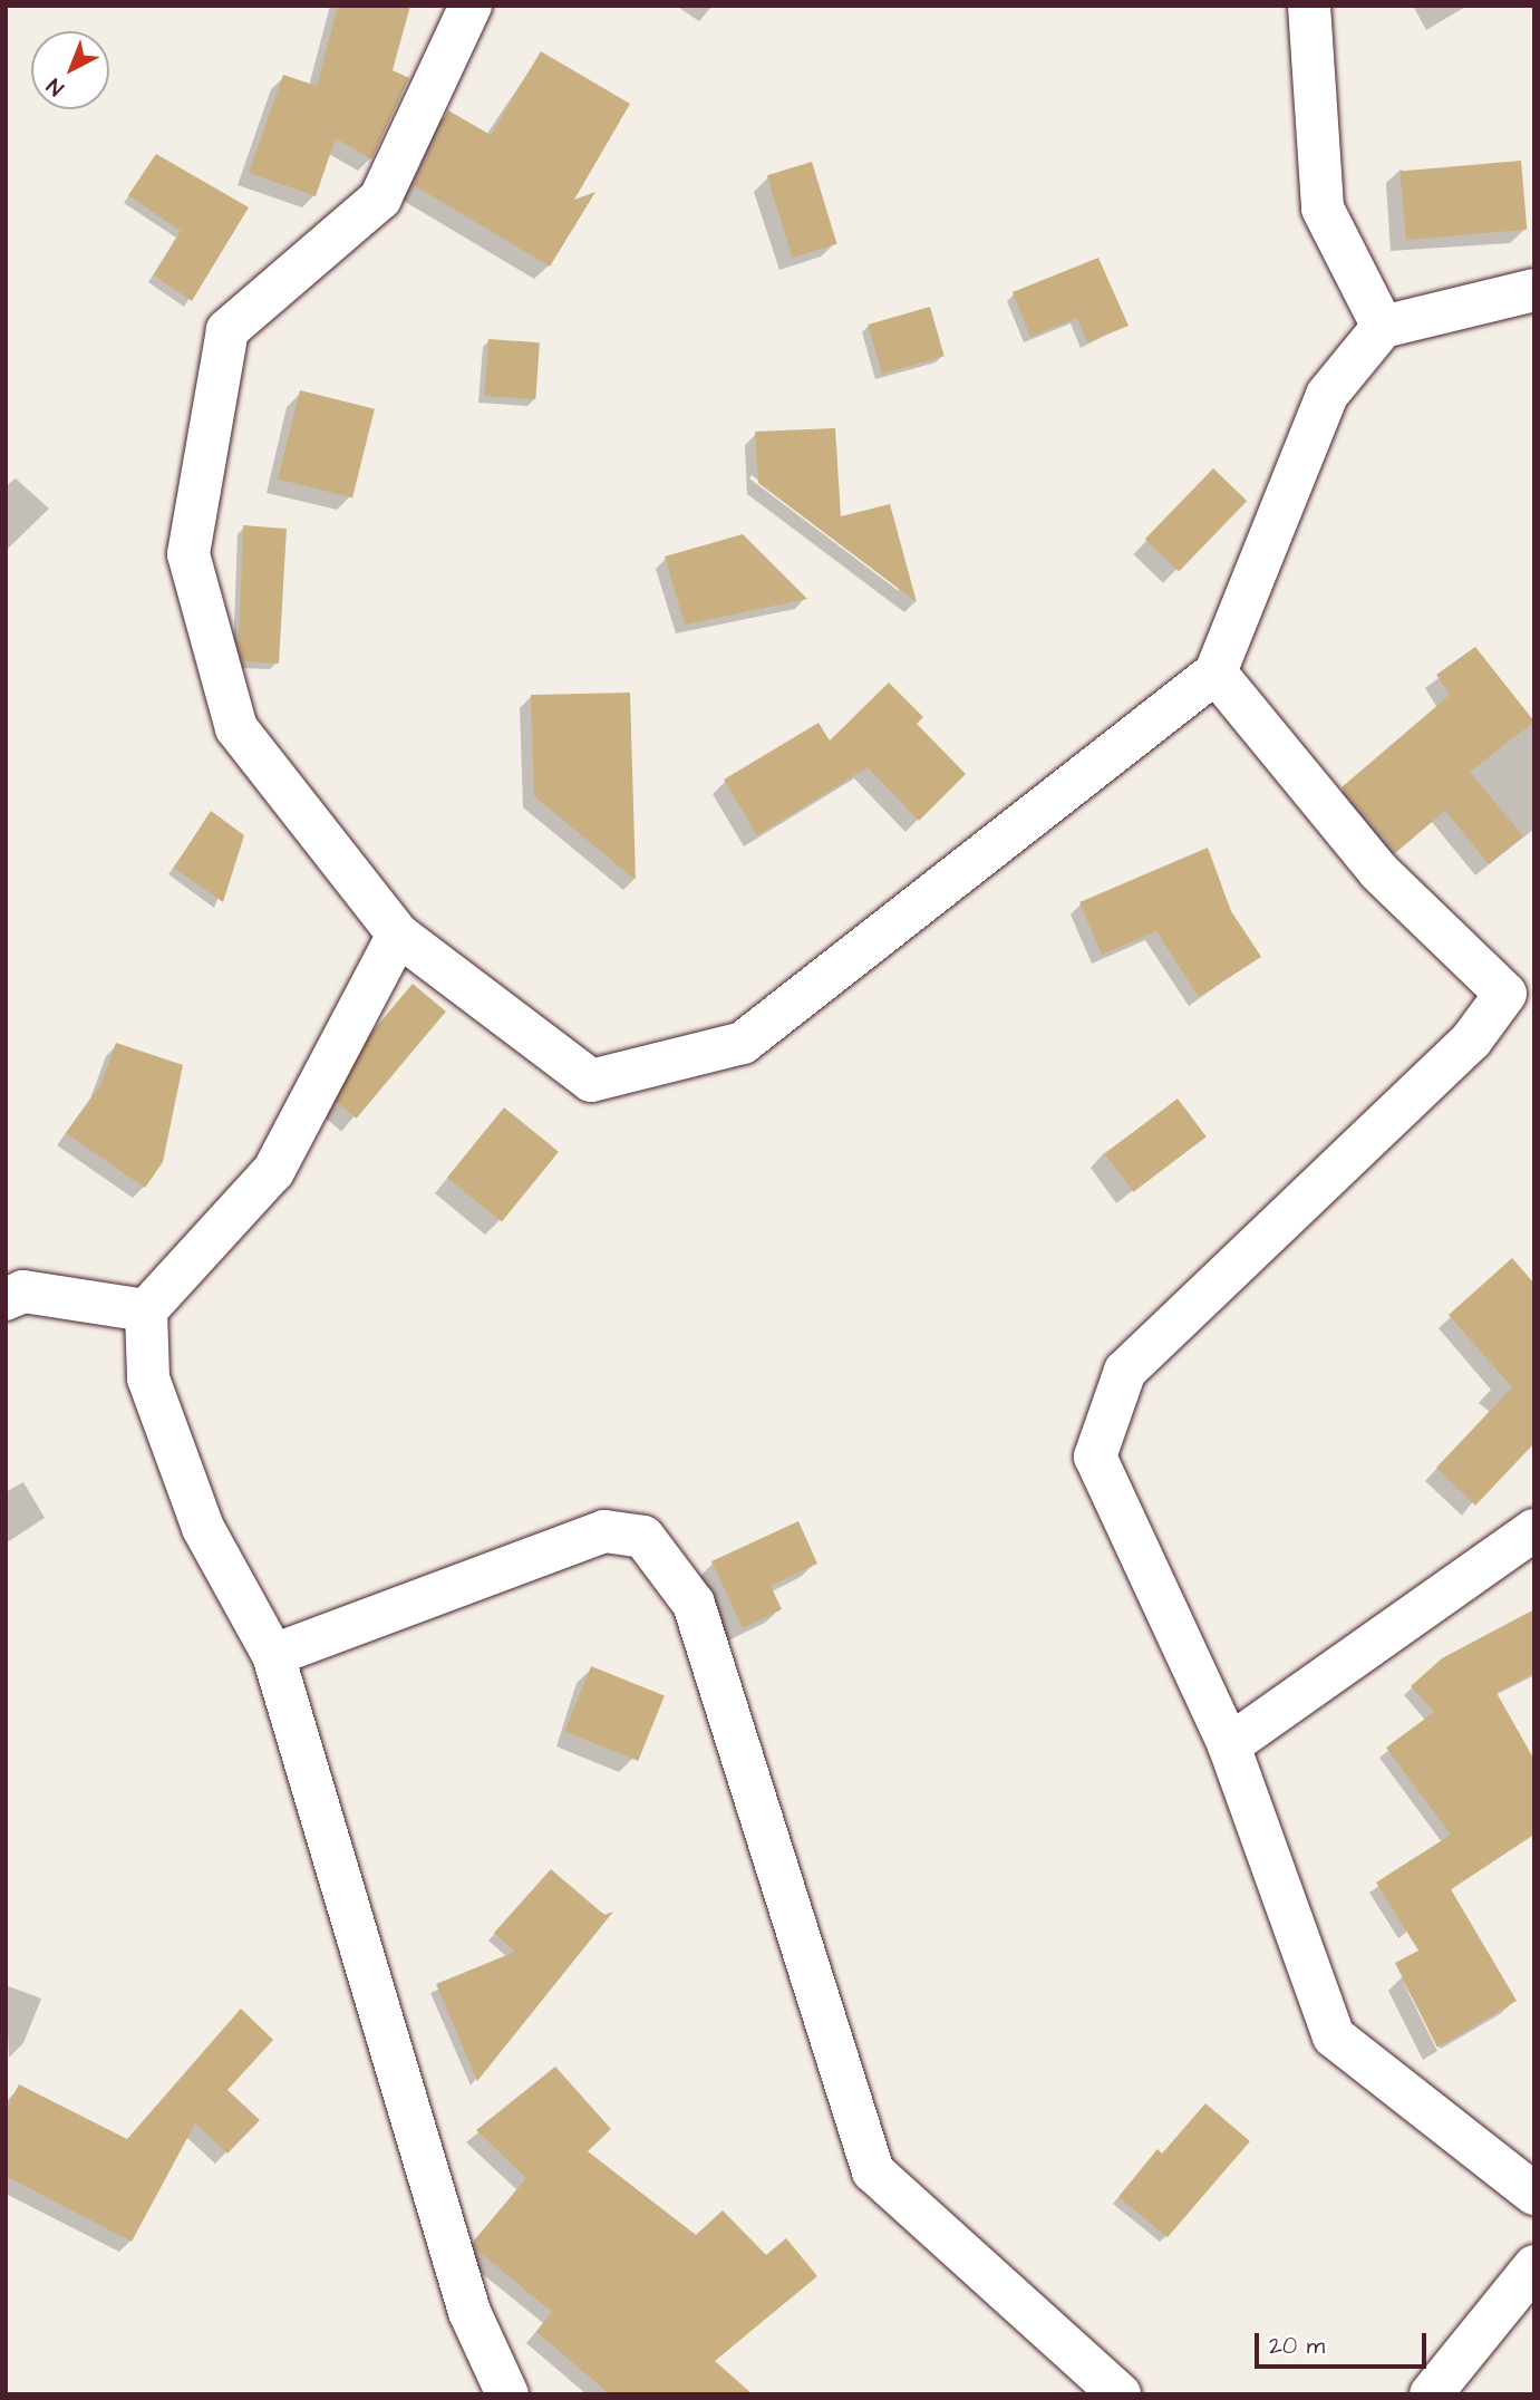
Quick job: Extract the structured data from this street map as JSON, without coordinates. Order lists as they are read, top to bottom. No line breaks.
{"scale_bar":"20 m","north":"bottom left"}
